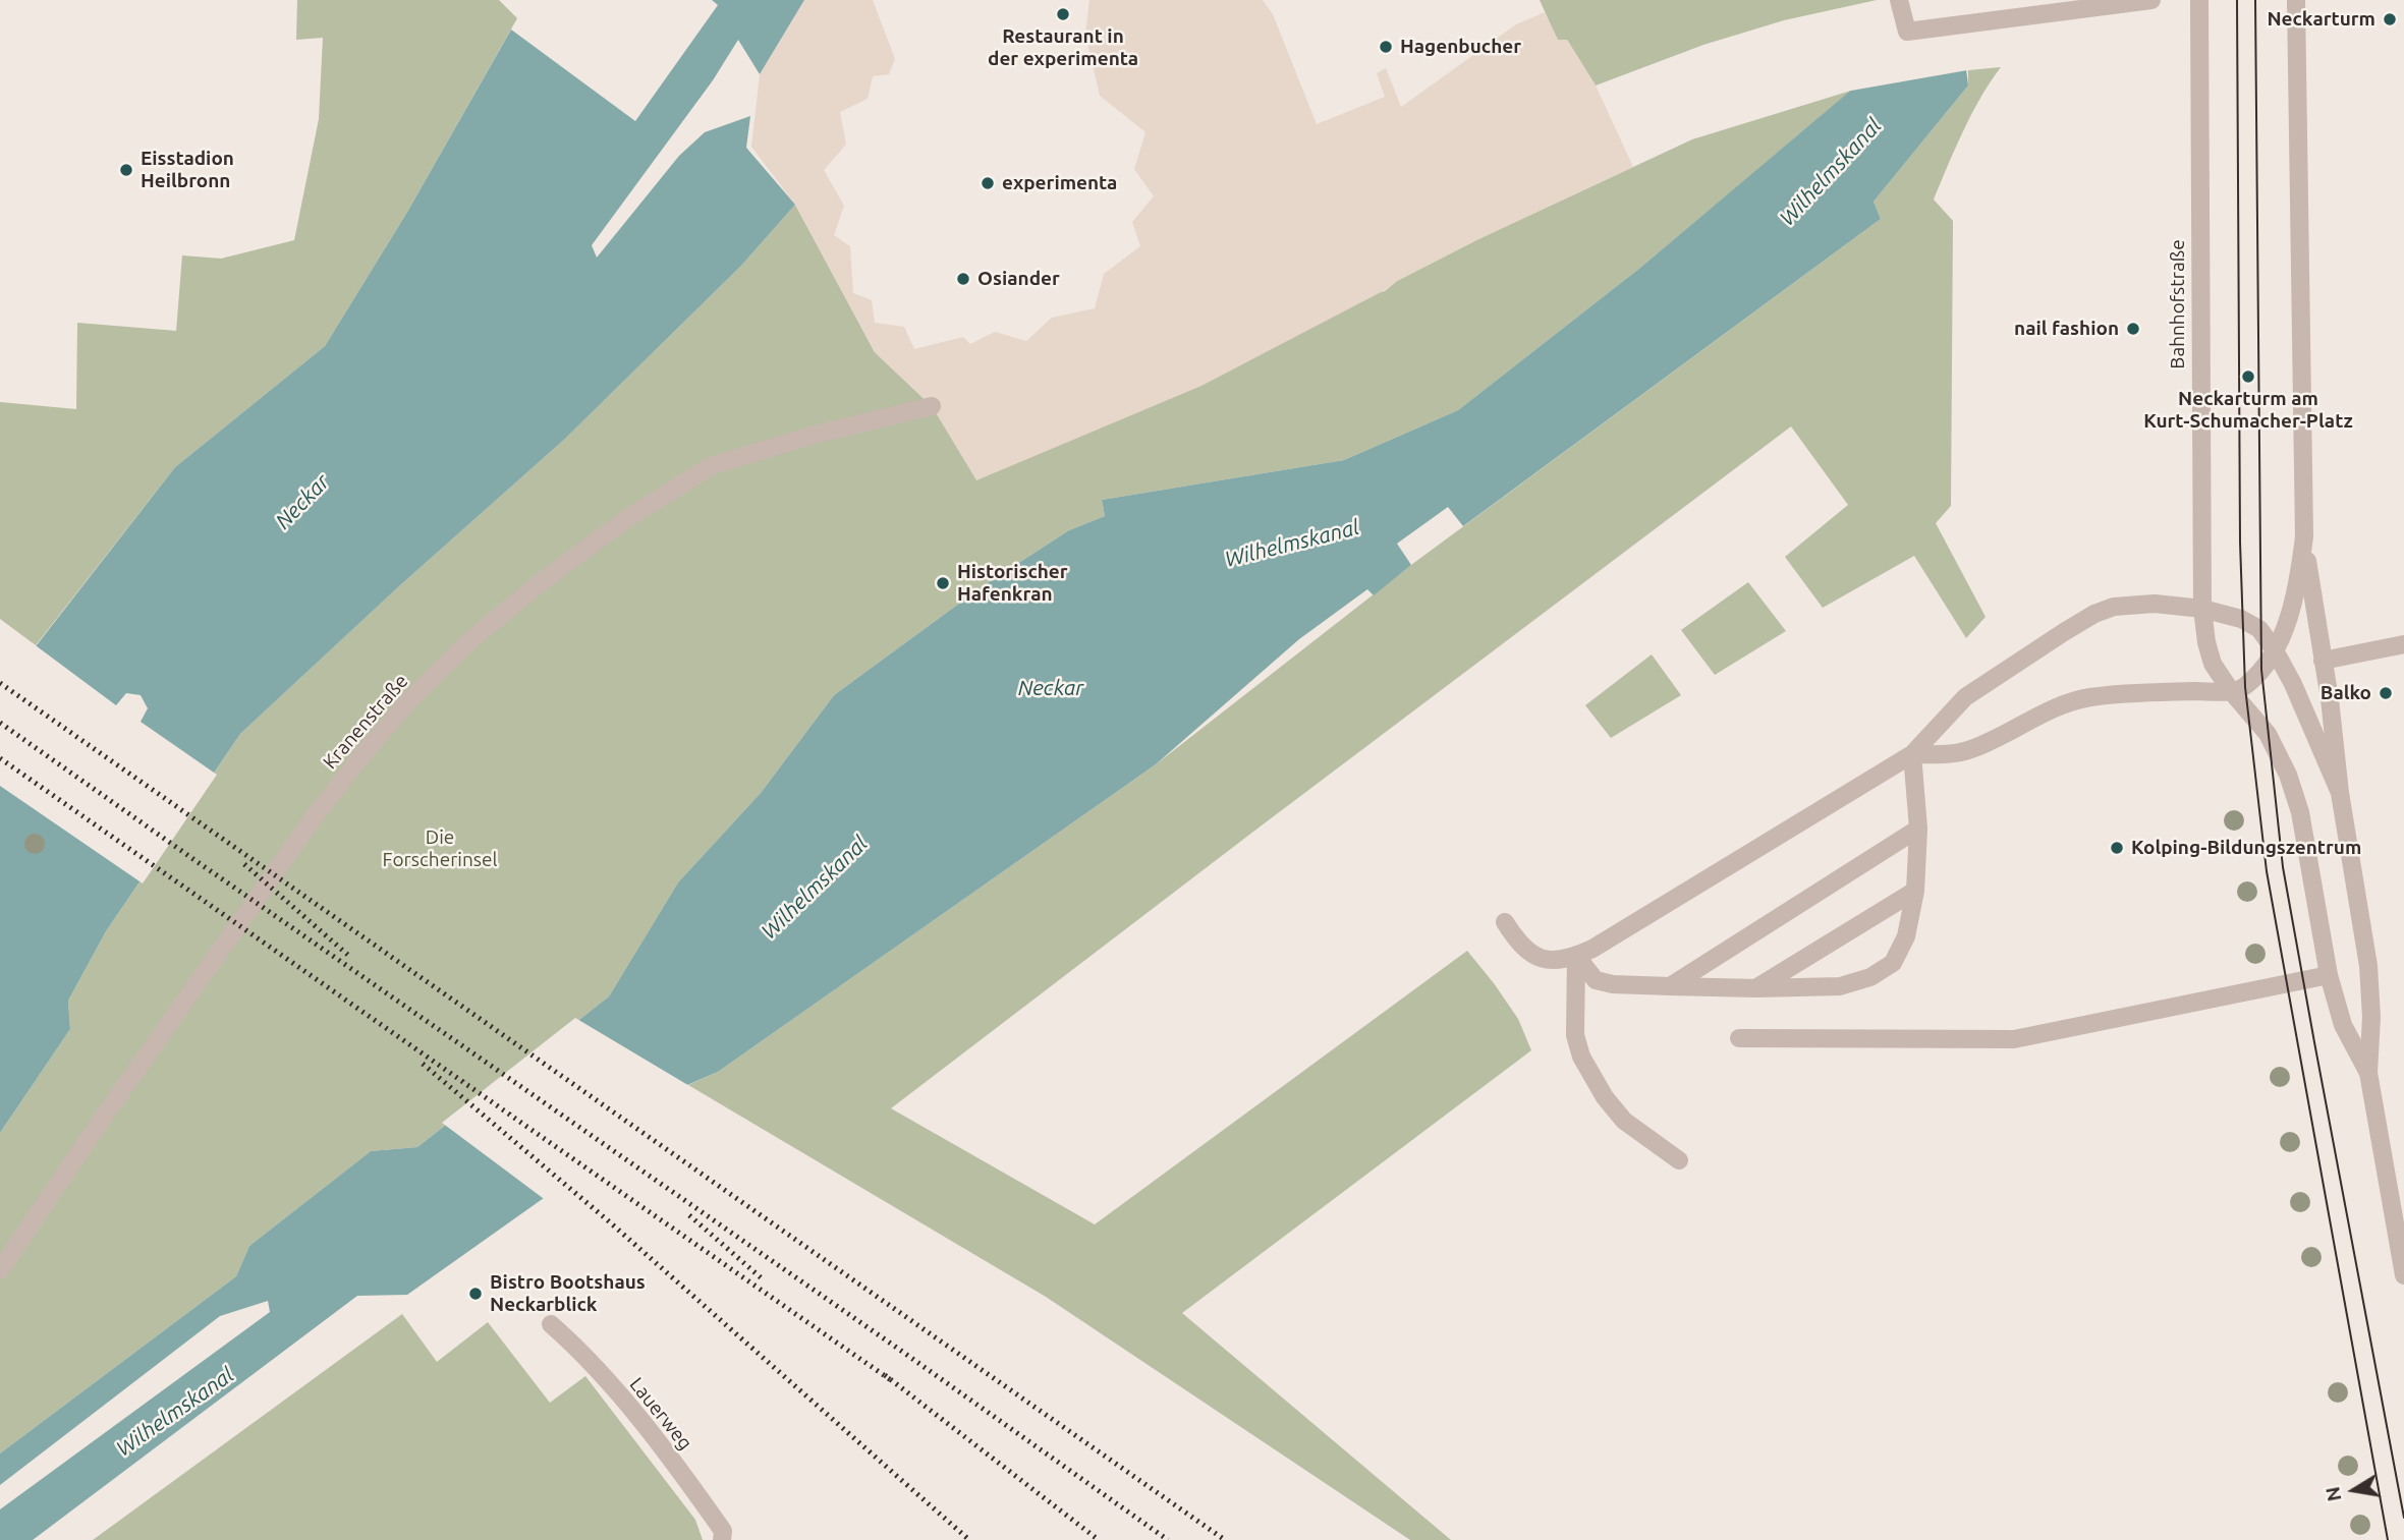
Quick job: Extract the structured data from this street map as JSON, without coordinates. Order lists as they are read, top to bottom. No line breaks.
{"streets":{"street":["Bahnhofstraße","Kranenstraße","Lauerweg"]},"water":["Wilhelmskanal","Neckar"],"parks":["Die Forscherinsel"],"places":["Restaurant in der experimenta","Neckarturm","Hagenbucher","Eisstadion Heilbronn","experimenta","Osiander","nail fashion","Neckarturm am Kurt-Schumacher-Platz","Historischer Hafenkran","Balko","Kolping-Bildungszentrum","Bistro Bootshaus Neckarblick"],"north":"left"}
